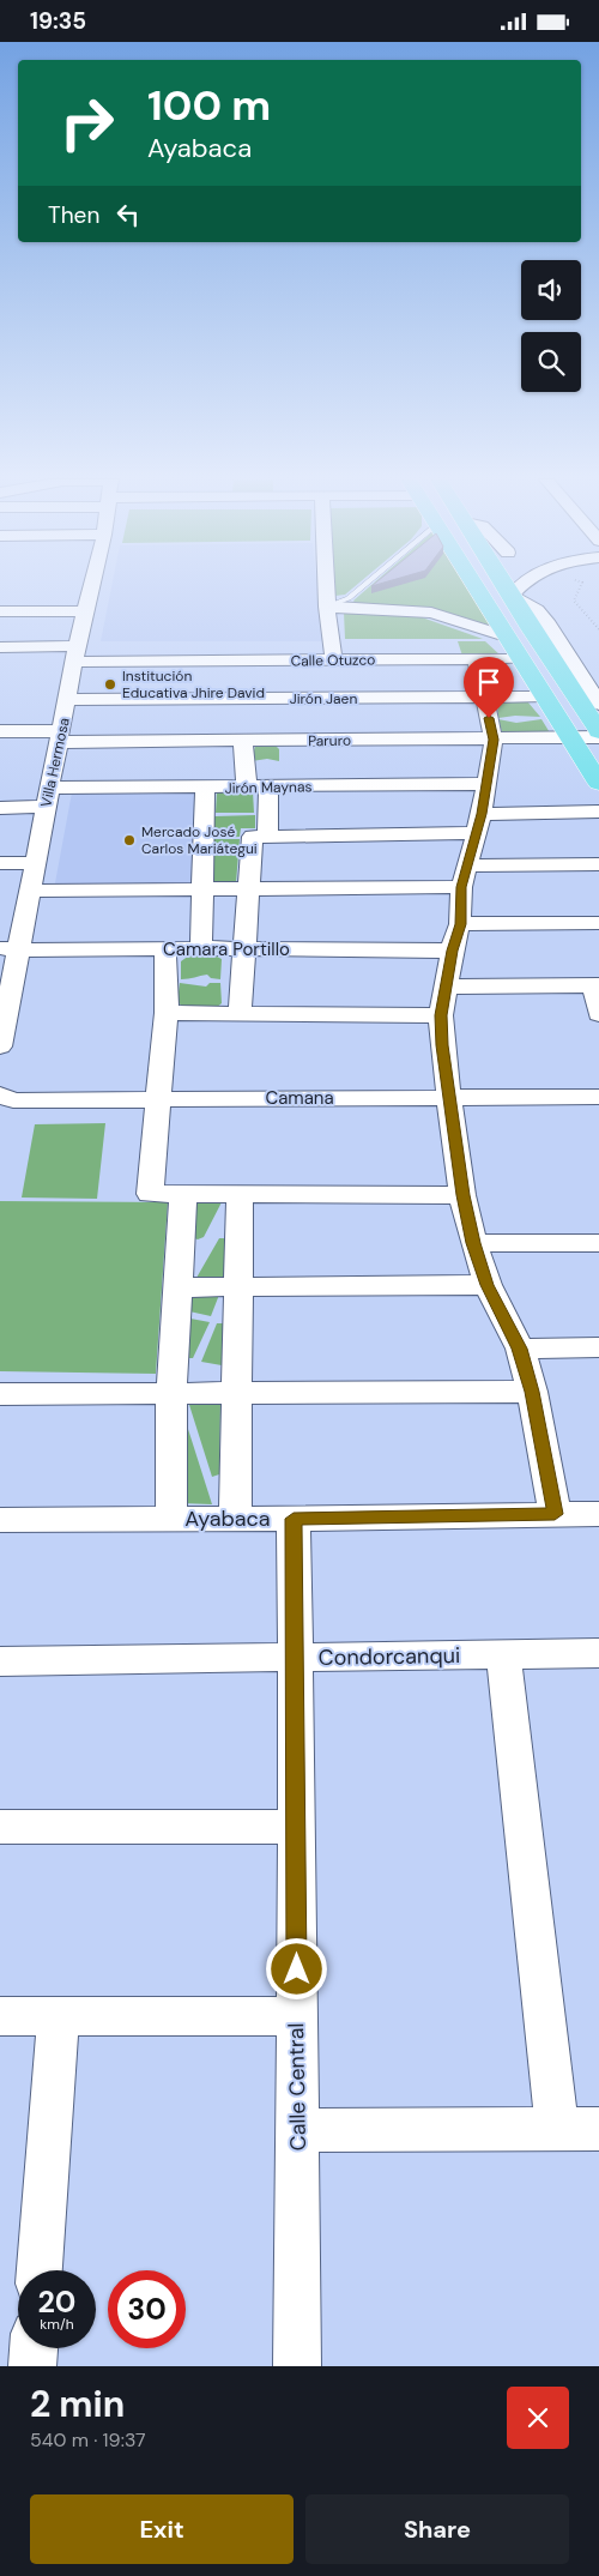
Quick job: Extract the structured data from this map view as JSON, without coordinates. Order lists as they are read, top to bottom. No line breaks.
{"streets":{"street":["Calle Otuzco","Jirón Jaen","Paruro","Villa Hermosa","Jirón Maynas","Camara Portillo","Camana","Ayabaca","Condorcanqui","Calle Central"]},"crossings":[["Calle Otuzco","Villa Hermosa"],["Jirón Jaen","Villa Hermosa"],["Paruro","Villa Hermosa"],["Villa Hermosa","Jirón Maynas"],["Villa Hermosa","Camara Portillo"],["Ayabaca","Calle Central"],["Condorcanqui","Calle Central"]],"places":["Institución Educativa Jhire David","Mercado José Carlos Mariátegui"],"page":{"status":"19:35","turn":["100 m","Ayabaca"],"then":"Then","speed":"20 km/h","limit":"30","heading":["2 min","540 m · 19:37"],"buttons":["Exit","Share"]}}
